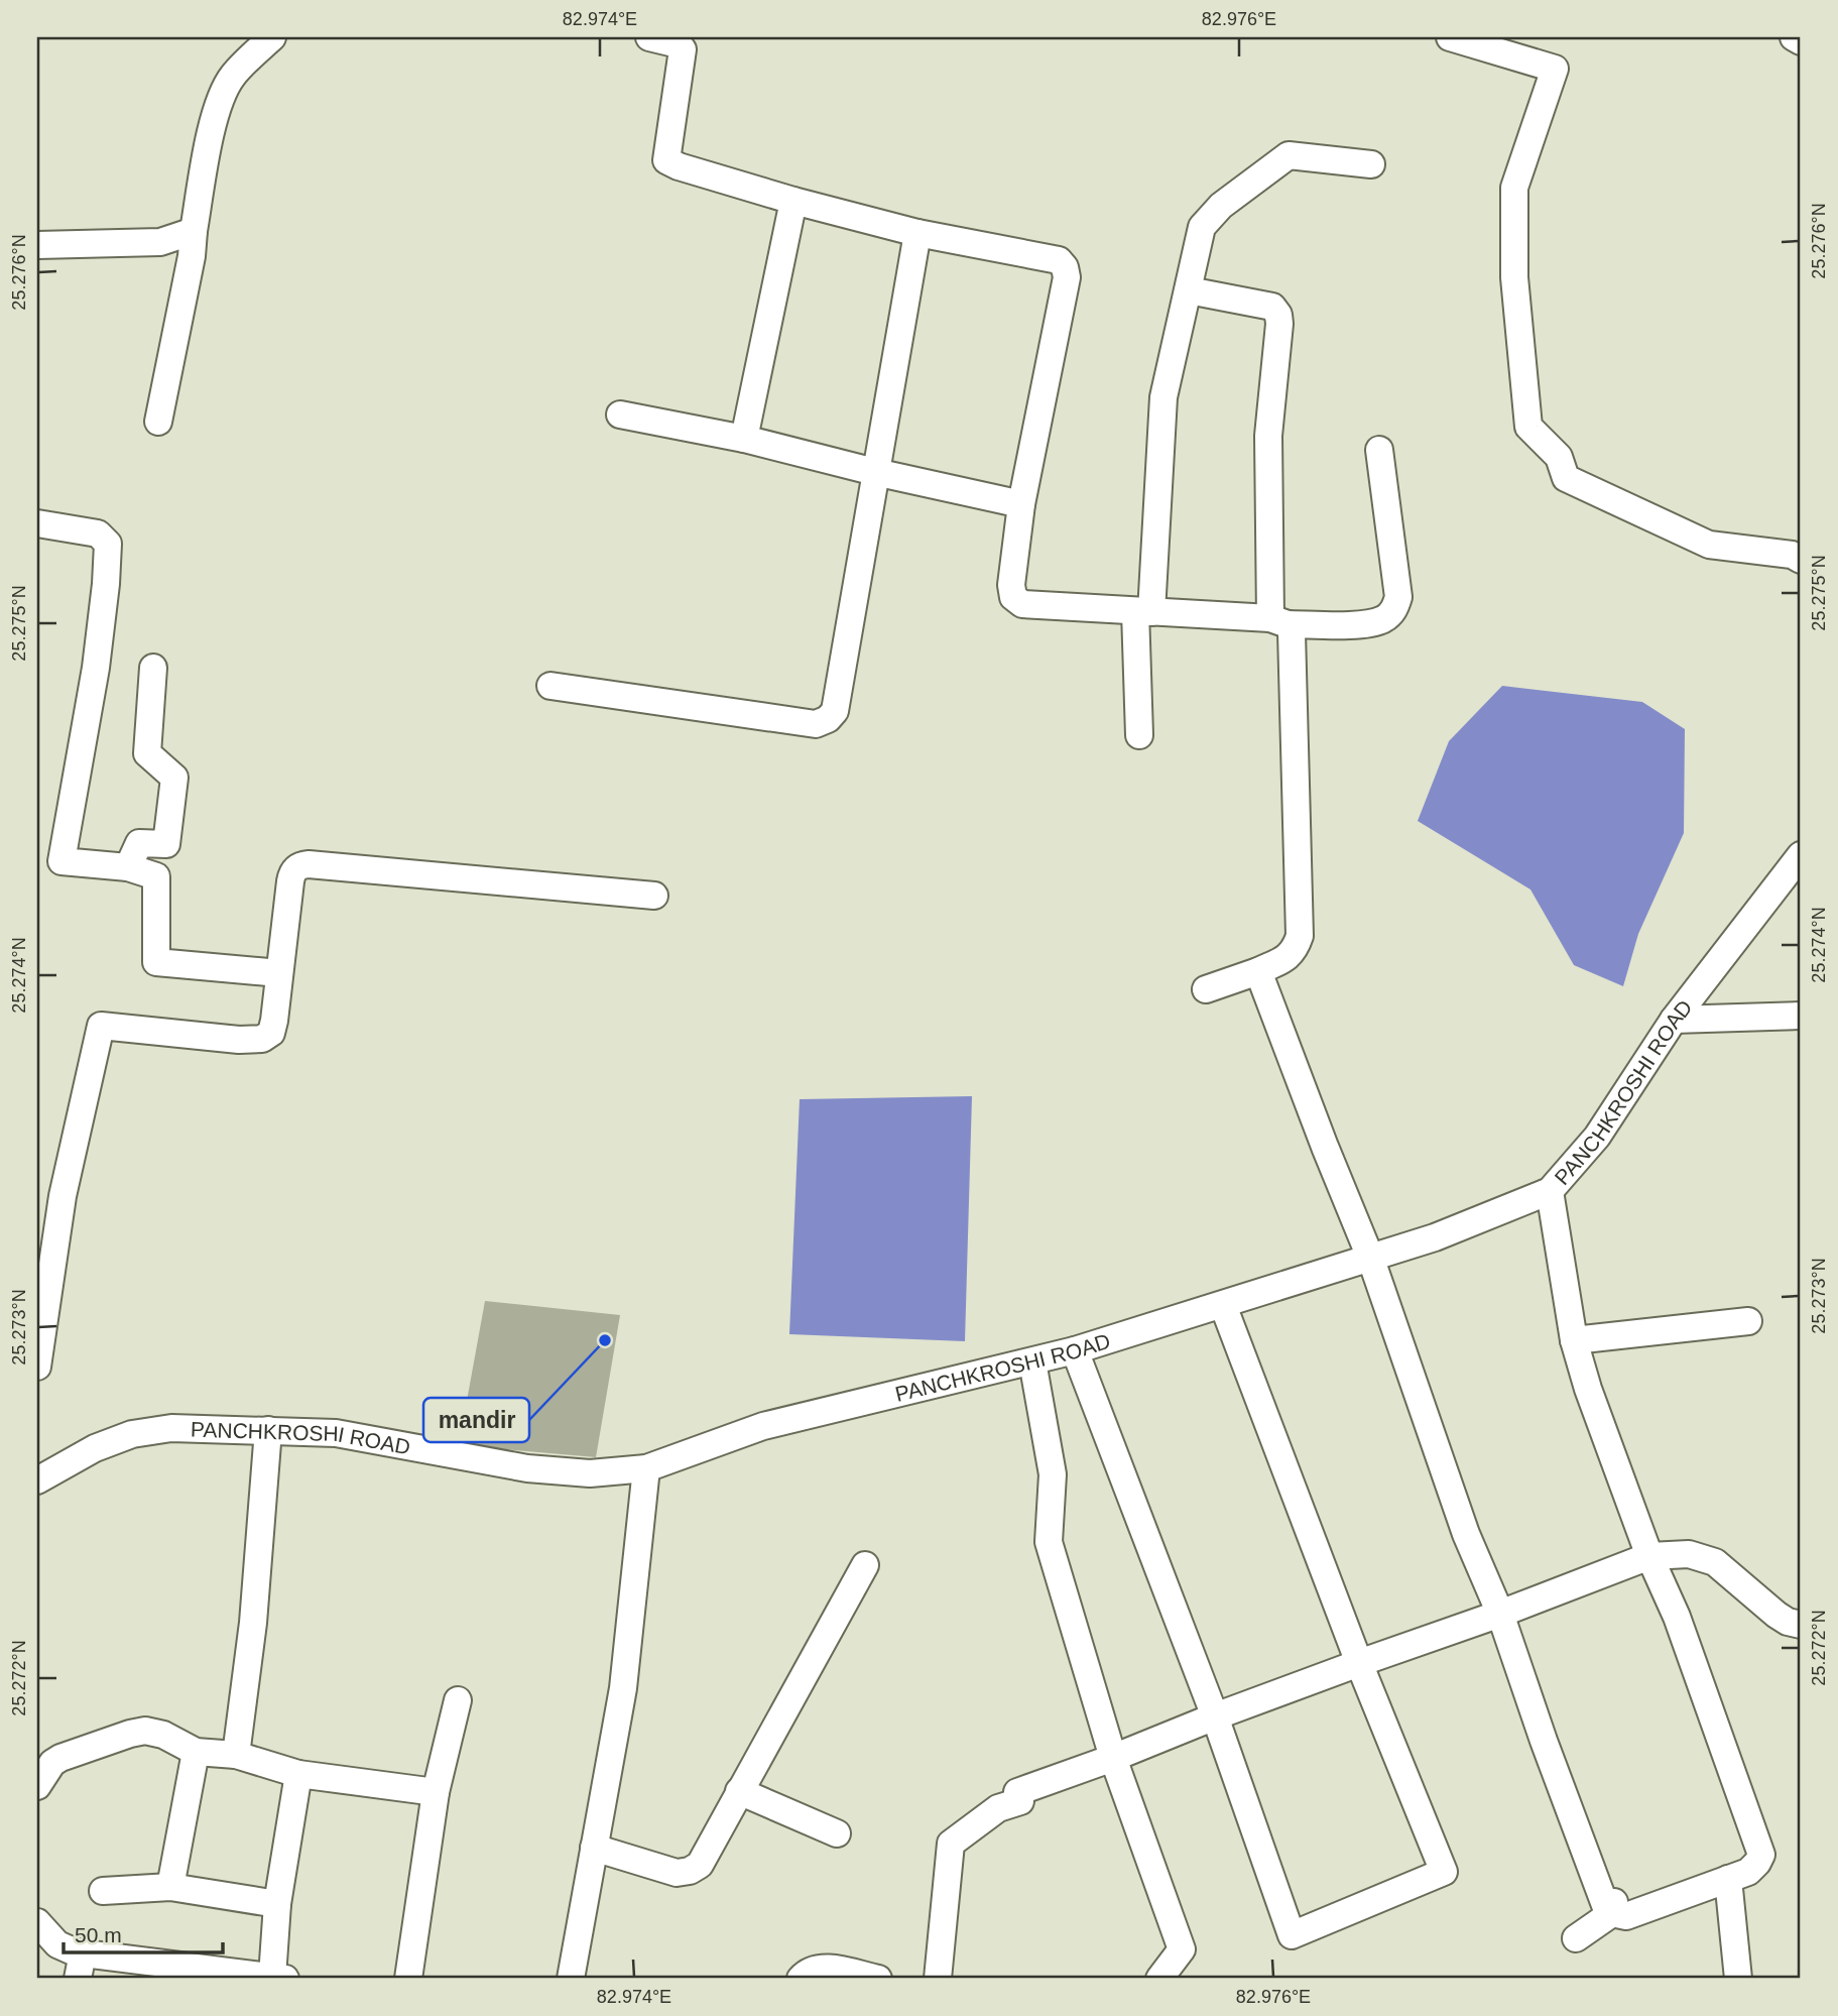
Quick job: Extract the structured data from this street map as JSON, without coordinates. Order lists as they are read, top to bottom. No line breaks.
{"streets":{"street":["PANCHKROSHI ROAD"]},"places":["mandir"],"scale_bar":"50 m","coordinates":["82.974°E","82.976°E","25.276°N","25.275°N","25.274°N","25.273°N","25.272°N"]}
